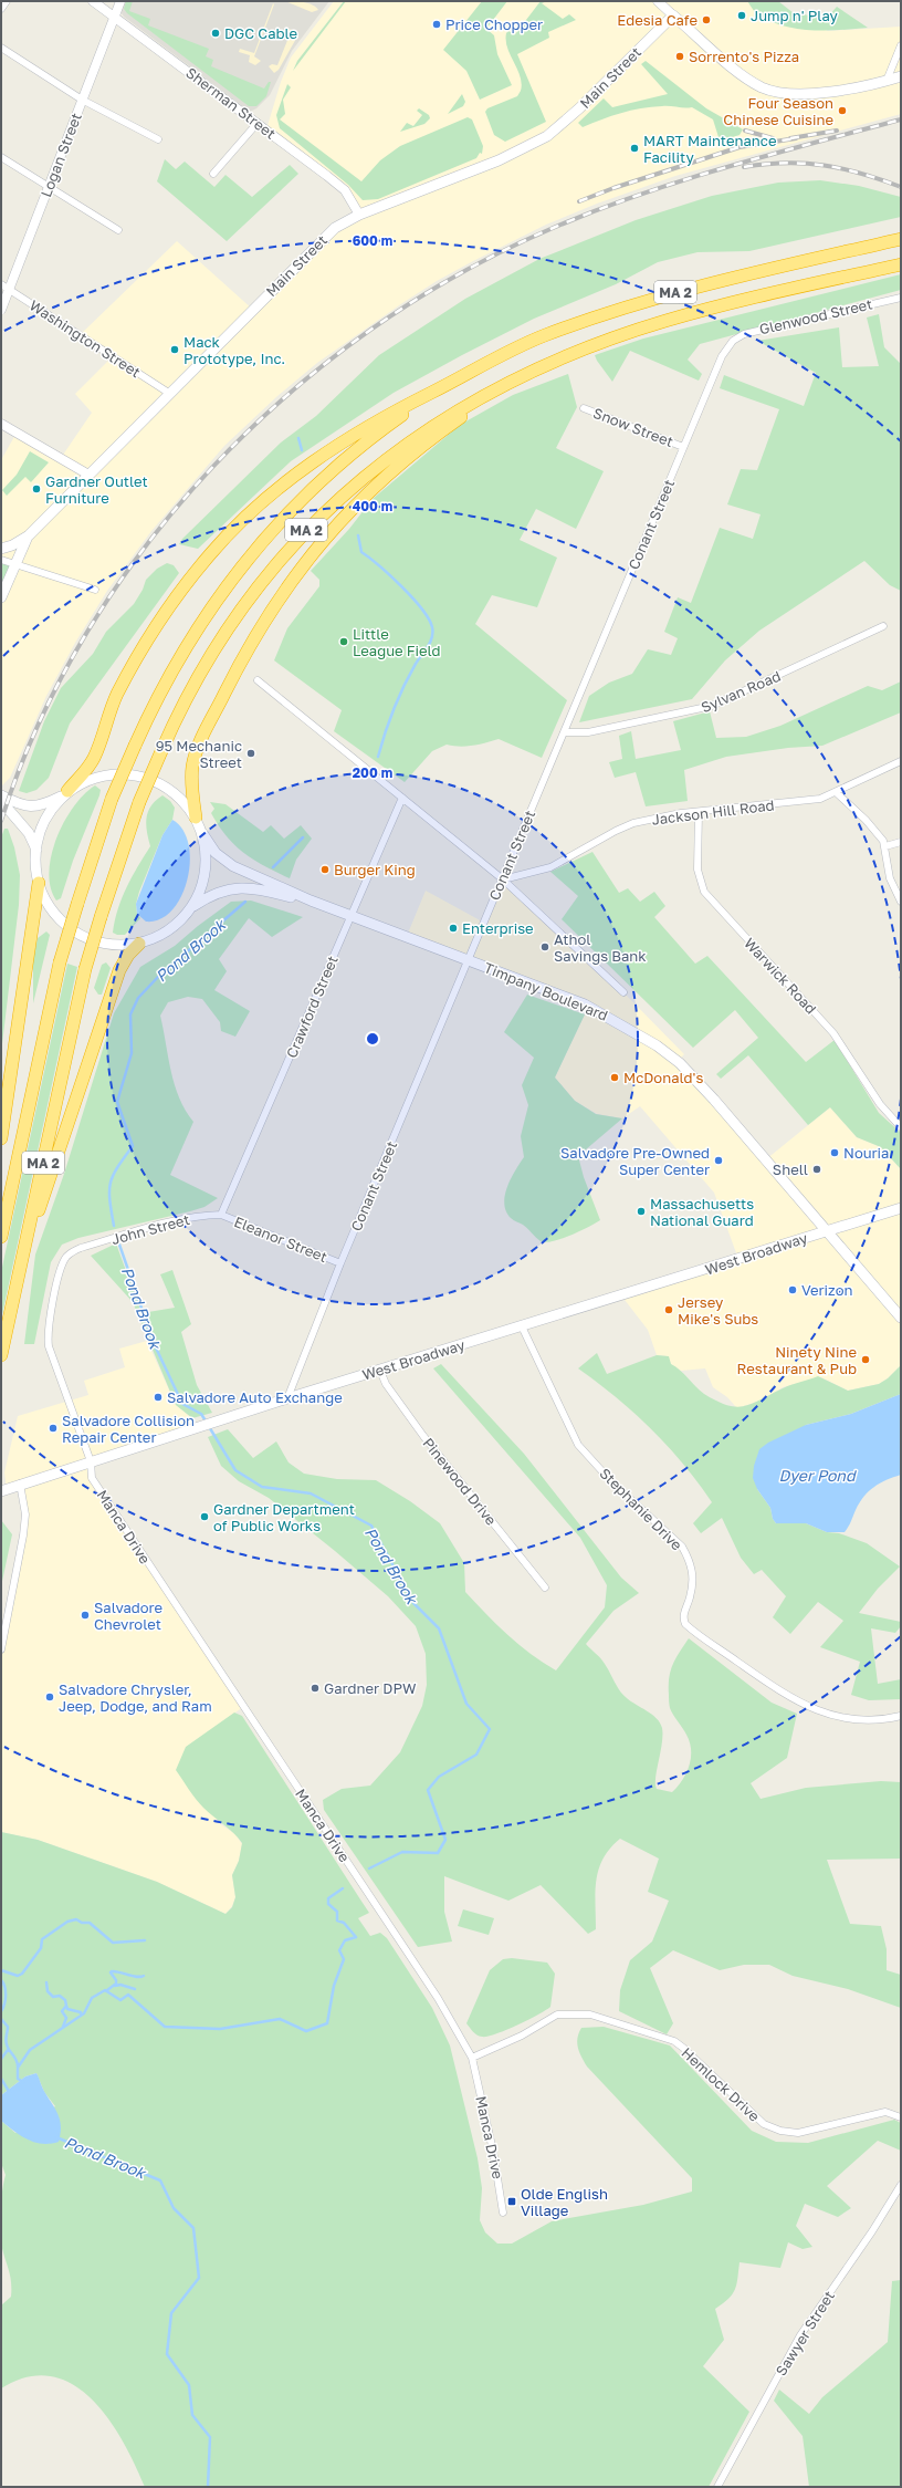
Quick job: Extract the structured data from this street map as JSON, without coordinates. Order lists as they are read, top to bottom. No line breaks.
{"streets":{"highway":["MA 2"],"main road":["Main Street","Timpany Boulevard","West Broadway"],"street":["Sherman Street","Logan Street","Glenwood Street","Washington Street","Snow Street","Conant Street","Sylvan Road","Jackson Hill Road","Warwick Road","Crawford Street","John Street","Eleanor Street","Pinewood Drive","Stephanie Drive","Manca Drive","Hemlock Drive","Sawyer Street"]},"crossings":[["Main Street","Sherman Street"],["Main Street","Washington Street"],["Sherman Street","Logan Street"],["Logan Street","Washington Street"],["Glenwood Street","Conant Street"],["Snow Street","Conant Street"],["Conant Street","Sylvan Road"],["Conant Street","Jackson Hill Road"],["Conant Street","Timpany Boulevard"],["Conant Street","Eleanor Street"],["Conant Street","West Broadway"],["Jackson Hill Road","Warwick Road"],["Timpany Boulevard","Crawford Street"],["Timpany Boulevard","West Broadway"],["Crawford Street","John Street"],["Crawford Street","Eleanor Street"],["John Street","Eleanor Street"],["John Street","Manca Drive"],["West Broadway","Pinewood Drive"],["West Broadway","Stephanie Drive"],["West Broadway","Manca Drive"],["Manca Drive","Hemlock Drive"]],"water":["Pond Brook","Dyer Pond"],"places":{"other":["Jump n' Play","Edesia Cafe","Price Chopper","DGC Cable","Sorrento's Pizza","Four Season Chinese Cuisine","MART Maintenance Facility","Mack Prototype, Inc.","Gardner Outlet Furniture","Little League Field","95 Mechanic Street","Burger King","Enterprise","Athol Savings Bank","McDonald's","Nouria","Salvadore Pre-Owned Super Center","Shell","Massachusetts National Guard","Verizon","Jersey Mike's Subs","Ninety Nine Restaurant & Pub","Salvadore Auto Exchange","Salvadore Collision Repair Center","Gardner Department of Public Works","Salvadore Chevrolet","Gardner DPW","Salvadore Chrysler, Jeep, Dodge, and Ram"],"transit":["Olde English Village"]},"rings":["600 m","400 m","200 m"]}
